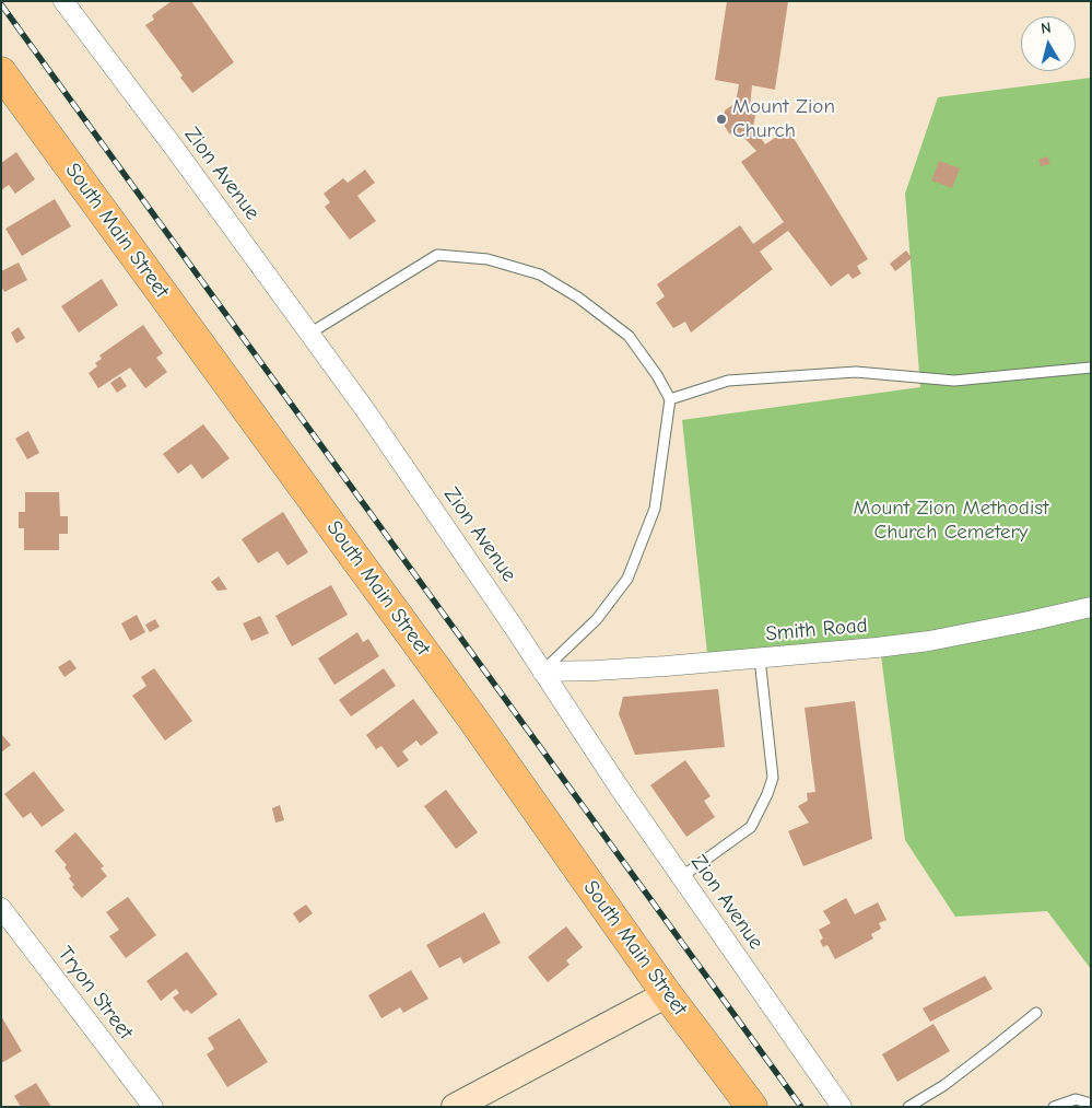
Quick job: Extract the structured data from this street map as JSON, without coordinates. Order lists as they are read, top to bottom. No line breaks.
{"streets":{"main road":["South Main Street"],"street":["Zion Avenue","Smith Road","Tryon Street"]},"crossings":[["Zion Avenue","Smith Road"]],"parks":["Mount Zion Methodist Church Cemetery"],"places":["Mount Zion Church"],"north":"top"}
